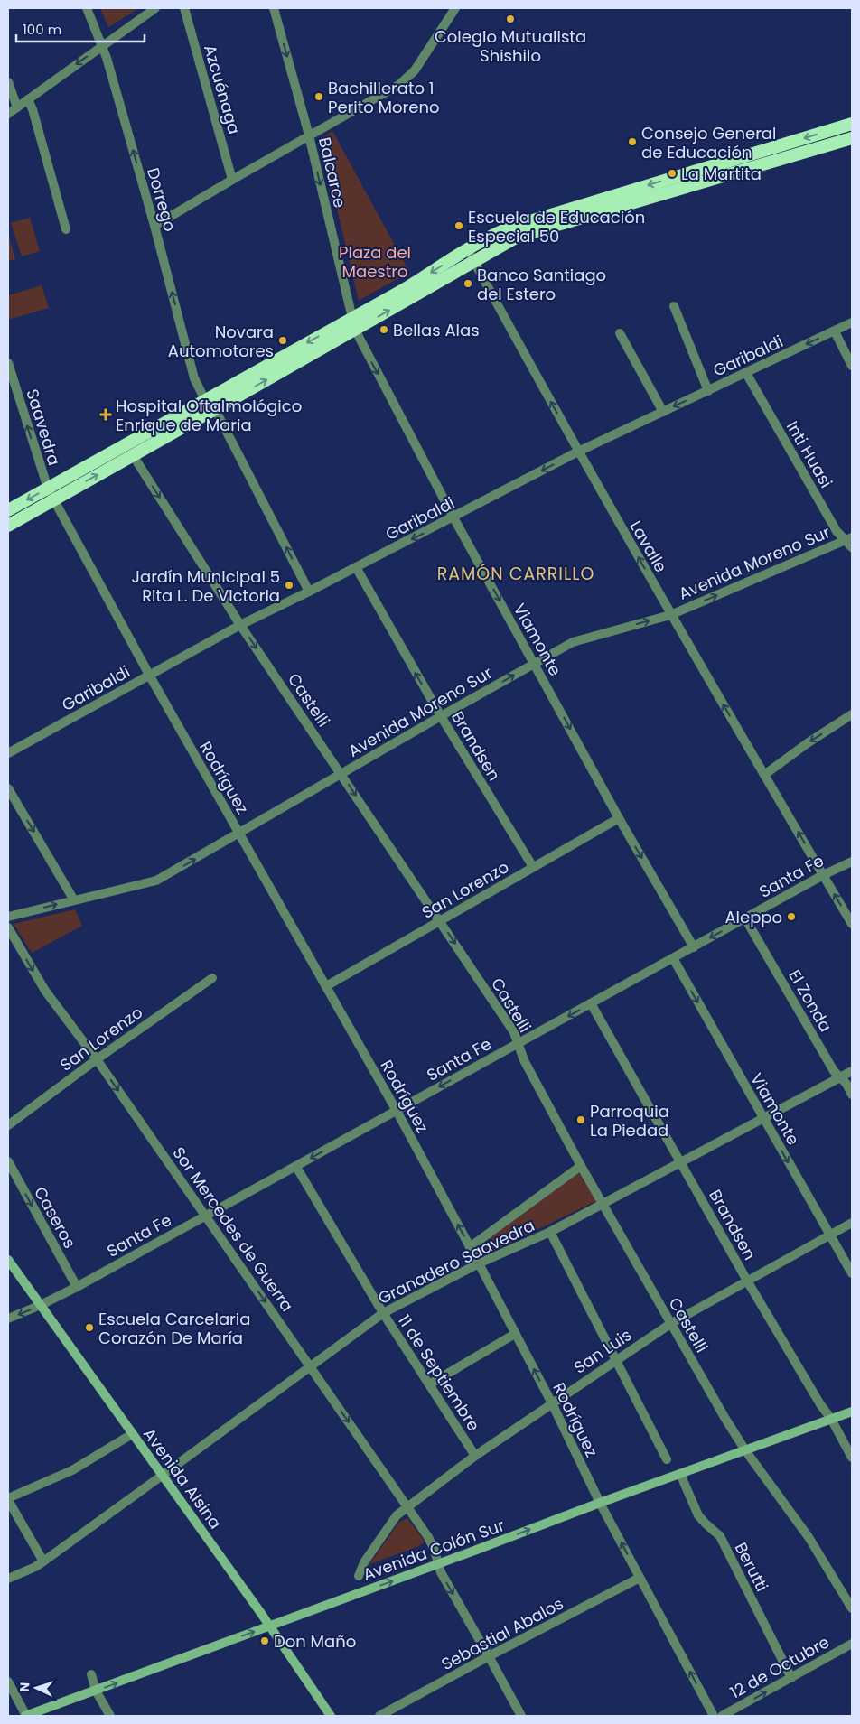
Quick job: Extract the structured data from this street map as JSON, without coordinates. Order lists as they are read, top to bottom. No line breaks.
{"streets":{"main road":["Avenida Alsina","Avenida Colón Sur"],"street":["Azcuénaga","Balcarce","Dorrego","Garibaldi","Saavedra","Inti Huasi","Lavalle","Avenida Moreno Sur","Viamonte","Castelli","Brandsen","Rodríguez","Santa Fe","San Lorenzo","El Zonda","Caseros","Sor Mercedes de Guerra","Granadero Saavedra","San Luis","11 de Septiembre","Berutti","Sebastial Abalos","12 de Octubre"]},"crossings":[["Balcarce","Viamonte"],["Garibaldi","Inti Huasi"],["Garibaldi","Lavalle"],["Garibaldi","Viamonte"],["Garibaldi","Castelli"],["Garibaldi","Brandsen"],["Garibaldi","Rodríguez"],["Saavedra","Rodríguez"],["Inti Huasi","Avenida Moreno Sur"],["Lavalle","Avenida Moreno Sur"],["Lavalle","Santa Fe"],["Avenida Moreno Sur","Viamonte"],["Avenida Moreno Sur","Castelli"],["Avenida Moreno Sur","Brandsen"],["Avenida Moreno Sur","Rodríguez"],["Viamonte","Santa Fe"],["Viamonte","San Lorenzo"],["Viamonte","Granadero Saavedra"],["Viamonte","San Luis"],["Castelli","Santa Fe"],["Castelli","San Lorenzo"],["Castelli","Granadero Saavedra"],["Castelli","San Luis"],["Castelli","Avenida Colón Sur"],["Brandsen","Santa Fe"],["Brandsen","San Lorenzo"],["Brandsen","Granadero Saavedra"],["Brandsen","San Luis"],["Brandsen","Avenida Colón Sur"],["Rodríguez","Santa Fe"],["Rodríguez","San Lorenzo"],["Rodríguez","Granadero Saavedra"],["Rodríguez","San Luis"],["Rodríguez","Avenida Colón Sur"],["Rodríguez","Sebastial Abalos"],["Santa Fe","El Zonda"],["Santa Fe","Caseros"],["Santa Fe","Sor Mercedes de Guerra"],["Santa Fe","11 de Septiembre"],["Santa Fe","Avenida Alsina"],["San Lorenzo","Sor Mercedes de Guerra"],["El Zonda","Granadero Saavedra"],["Sor Mercedes de Guerra","Granadero Saavedra"],["Sor Mercedes de Guerra","San Luis"],["Sor Mercedes de Guerra","Avenida Colón Sur"],["Granadero Saavedra","11 de Septiembre"],["Granadero Saavedra","Avenida Alsina"],["San Luis","11 de Septiembre"],["Avenida Alsina","Avenida Colón Sur"],["Avenida Colón Sur","Berutti"],["Berutti","12 de Octubre"]],"one_way":["Balcarce","Dorrego","Garibaldi","Saavedra","Lavalle","Avenida Moreno Sur","Viamonte","Castelli","Santa Fe","Caseros","Sor Mercedes de Guerra","Avenida Colón Sur","12 de Octubre"],"districts":["RAMÓN CARRILLO"],"parks":["Plaza del Maestro"],"places":{"other":["Colegio Mutualista Shishilo","Bachillerato 1 Perito Moreno","Consejo General de Educación","La Martita","Escuela de Educación Especial 50","Banco Santiago del Estero","Bellas Alas","Novara Automotores","Jardín Municipal 5 Rita L. De Victoria","Aleppo","Parroquia La Piedad","Escuela Carcelaria Corazón De María","Don Maño"],"health":["Hospital Oftalmológico Enrique de Maria"]},"scale_bar":"100 m","north":"left"}
